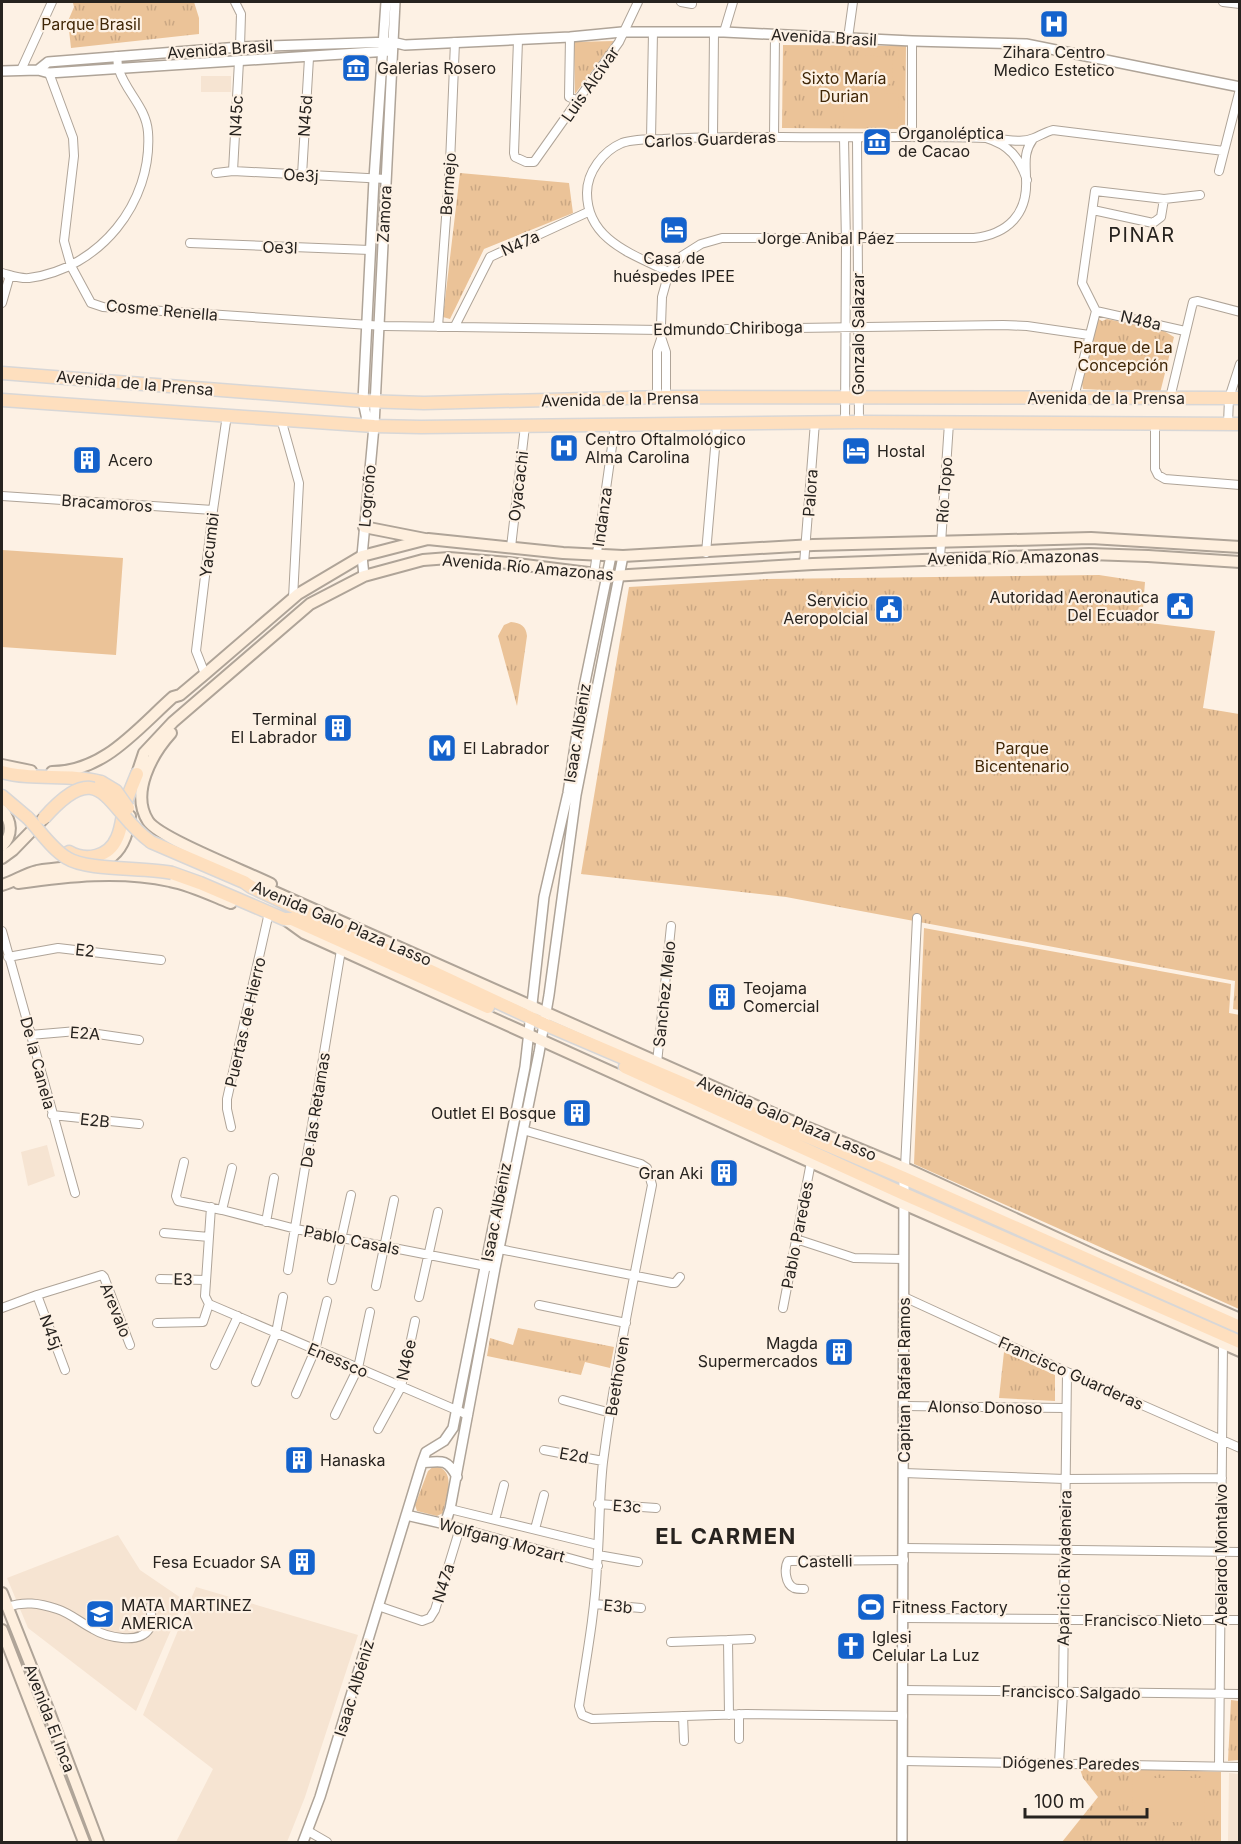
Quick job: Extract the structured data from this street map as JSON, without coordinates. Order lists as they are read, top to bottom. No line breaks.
{"streets":{"main road":["Avenida de la Prensa","Avenida Río Amazonas","Avenida Galo Plaza Lasso","Avenida El Inca"],"street":["Avenida Brasil","Luis Alcívar","N45c","N45d","Carlos Guarderas","Oe3j","Bermejo","Zamora","Jorge Anibal Páez","N47a","Oe3l","Cosme Renella","N48a","Edmundo Chiriboga","Gonzalo Salazar","Oyacachi","Río Topo","Palora","Logroño","Bracamoros","Indanza","Yacumbi","Isaac Albéniz","E2","Sanchez Melo","Puertas de Hierro","E2A","De la Canela","De las Retamas","E2B","Pablo Paredes","Pablo Casals","E3","Arevalo","N45j","Enessco","N46e","Francisco Guarderas","Beethoven","Capitan Rafael Ramos","Alonso Donoso","E2d","E3c","Wolfgang Mozart","Abelardo Montalvo","Castelli","Aparicio Rivadeneira","E3b","Francisco Nieto","Francisco Salgado","Diógenes Paredes"]},"crossings":[["Avenida Brasil","Luis Alcívar"],["Avenida Brasil","N45c"],["Avenida Brasil","N45d"],["Avenida Brasil","Bermejo"],["Avenida Brasil","Zamora"],["Avenida Brasil","Cosme Renella"],["N45c","Oe3j"],["N45d","Oe3j"],["Carlos Guarderas","N47a"],["Carlos Guarderas","Gonzalo Salazar"],["Oe3j","Zamora"],["Bermejo","Edmundo Chiriboga"],["Zamora","Oe3l"],["Zamora","Cosme Renella"],["Zamora","Edmundo Chiriboga"],["Zamora","Avenida de la Prensa"],["Zamora","Logroño"],["Jorge Anibal Páez","Gonzalo Salazar"],["N47a","Edmundo Chiriboga"],["N47a","Isaac Albéniz"],["N47a","Wolfgang Mozart"],["Cosme Renella","Edmundo Chiriboga"],["Edmundo Chiriboga","Gonzalo Salazar"],["Gonzalo Salazar","Avenida de la Prensa"],["Avenida de la Prensa","Oyacachi"],["Avenida de la Prensa","Río Topo"],["Avenida de la Prensa","Palora"],["Avenida de la Prensa","Logroño"],["Avenida de la Prensa","Indanza"],["Avenida de la Prensa","Yacumbi"],["Oyacachi","Avenida Río Amazonas"],["Río Topo","Avenida Río Amazonas"],["Palora","Avenida Río Amazonas"],["Logroño","Avenida Río Amazonas"],["Bracamoros","Yacumbi"],["Indanza","Avenida Río Amazonas"],["Yacumbi","Avenida Río Amazonas"],["Avenida Río Amazonas","Isaac Albéniz"],["Isaac Albéniz","Avenida Galo Plaza Lasso"],["Isaac Albéniz","Pablo Casals"],["Isaac Albéniz","Enessco"],["Isaac Albéniz","Beethoven"],["Isaac Albéniz","Wolfgang Mozart"],["Avenida Galo Plaza Lasso","Sanchez Melo"],["Avenida Galo Plaza Lasso","De las Retamas"],["Avenida Galo Plaza Lasso","Pablo Paredes"],["Avenida Galo Plaza Lasso","Capitan Rafael Ramos"],["Avenida Galo Plaza Lasso","Abelardo Montalvo"],["E2","De la Canela"],["E2A","De la Canela"],["De la Canela","E2B"],["De las Retamas","Pablo Casals"],["Arevalo","N45j"],["Enessco","N46e"],["Francisco Guarderas","Capitan Rafael Ramos"],["Francisco Guarderas","Abelardo Montalvo"],["Francisco Guarderas","Aparicio Rivadeneira"],["Beethoven","E2d"],["Beethoven","E3c"],["Beethoven","Wolfgang Mozart"],["Beethoven","E3b"],["Capitan Rafael Ramos","Alonso Donoso"],["Capitan Rafael Ramos","Castelli"],["Capitan Rafael Ramos","Francisco Nieto"],["Capitan Rafael Ramos","Francisco Salgado"],["Capitan Rafael Ramos","Diógenes Paredes"],["Alonso Donoso","Aparicio Rivadeneira"],["Abelardo Montalvo","Francisco Nieto"],["Abelardo Montalvo","Francisco Salgado"],["Abelardo Montalvo","Diógenes Paredes"],["Aparicio Rivadeneira","Francisco Nieto"],["Aparicio Rivadeneira","Francisco Salgado"],["Aparicio Rivadeneira","Diógenes Paredes"]],"districts":["PINAR","EL CARMEN"],"parks":["Parque Brasil","Sixto María Durian","Parque de La Concepción","Parque Bicentenario"],"places":{"hospital":["Zihara Centro Medico Estetico","Centro Oftalmológico Alma Carolina"],"museum":["Galerias Rosero","Organoléptica de Cacao"],"hotel":["Casa de huéspedes IPEE","Hostal"],"building":["Acero","Terminal El Labrador","Teojama Comercial","Outlet El Bosque","Gran Aki","Magda Supermercados","Hanaska","Fesa Ecuador SA"],"public building":["Autoridad Aeronautica Del Ecuador","Servicio Aeropolcial"],"metro station":["El Labrador"],"sports":["Fitness Factory"],"school or university":["MATA MARTINEZ AMERICA"],"church":["Iglesi Celular La Luz"]},"scale_bar":"100 m"}
